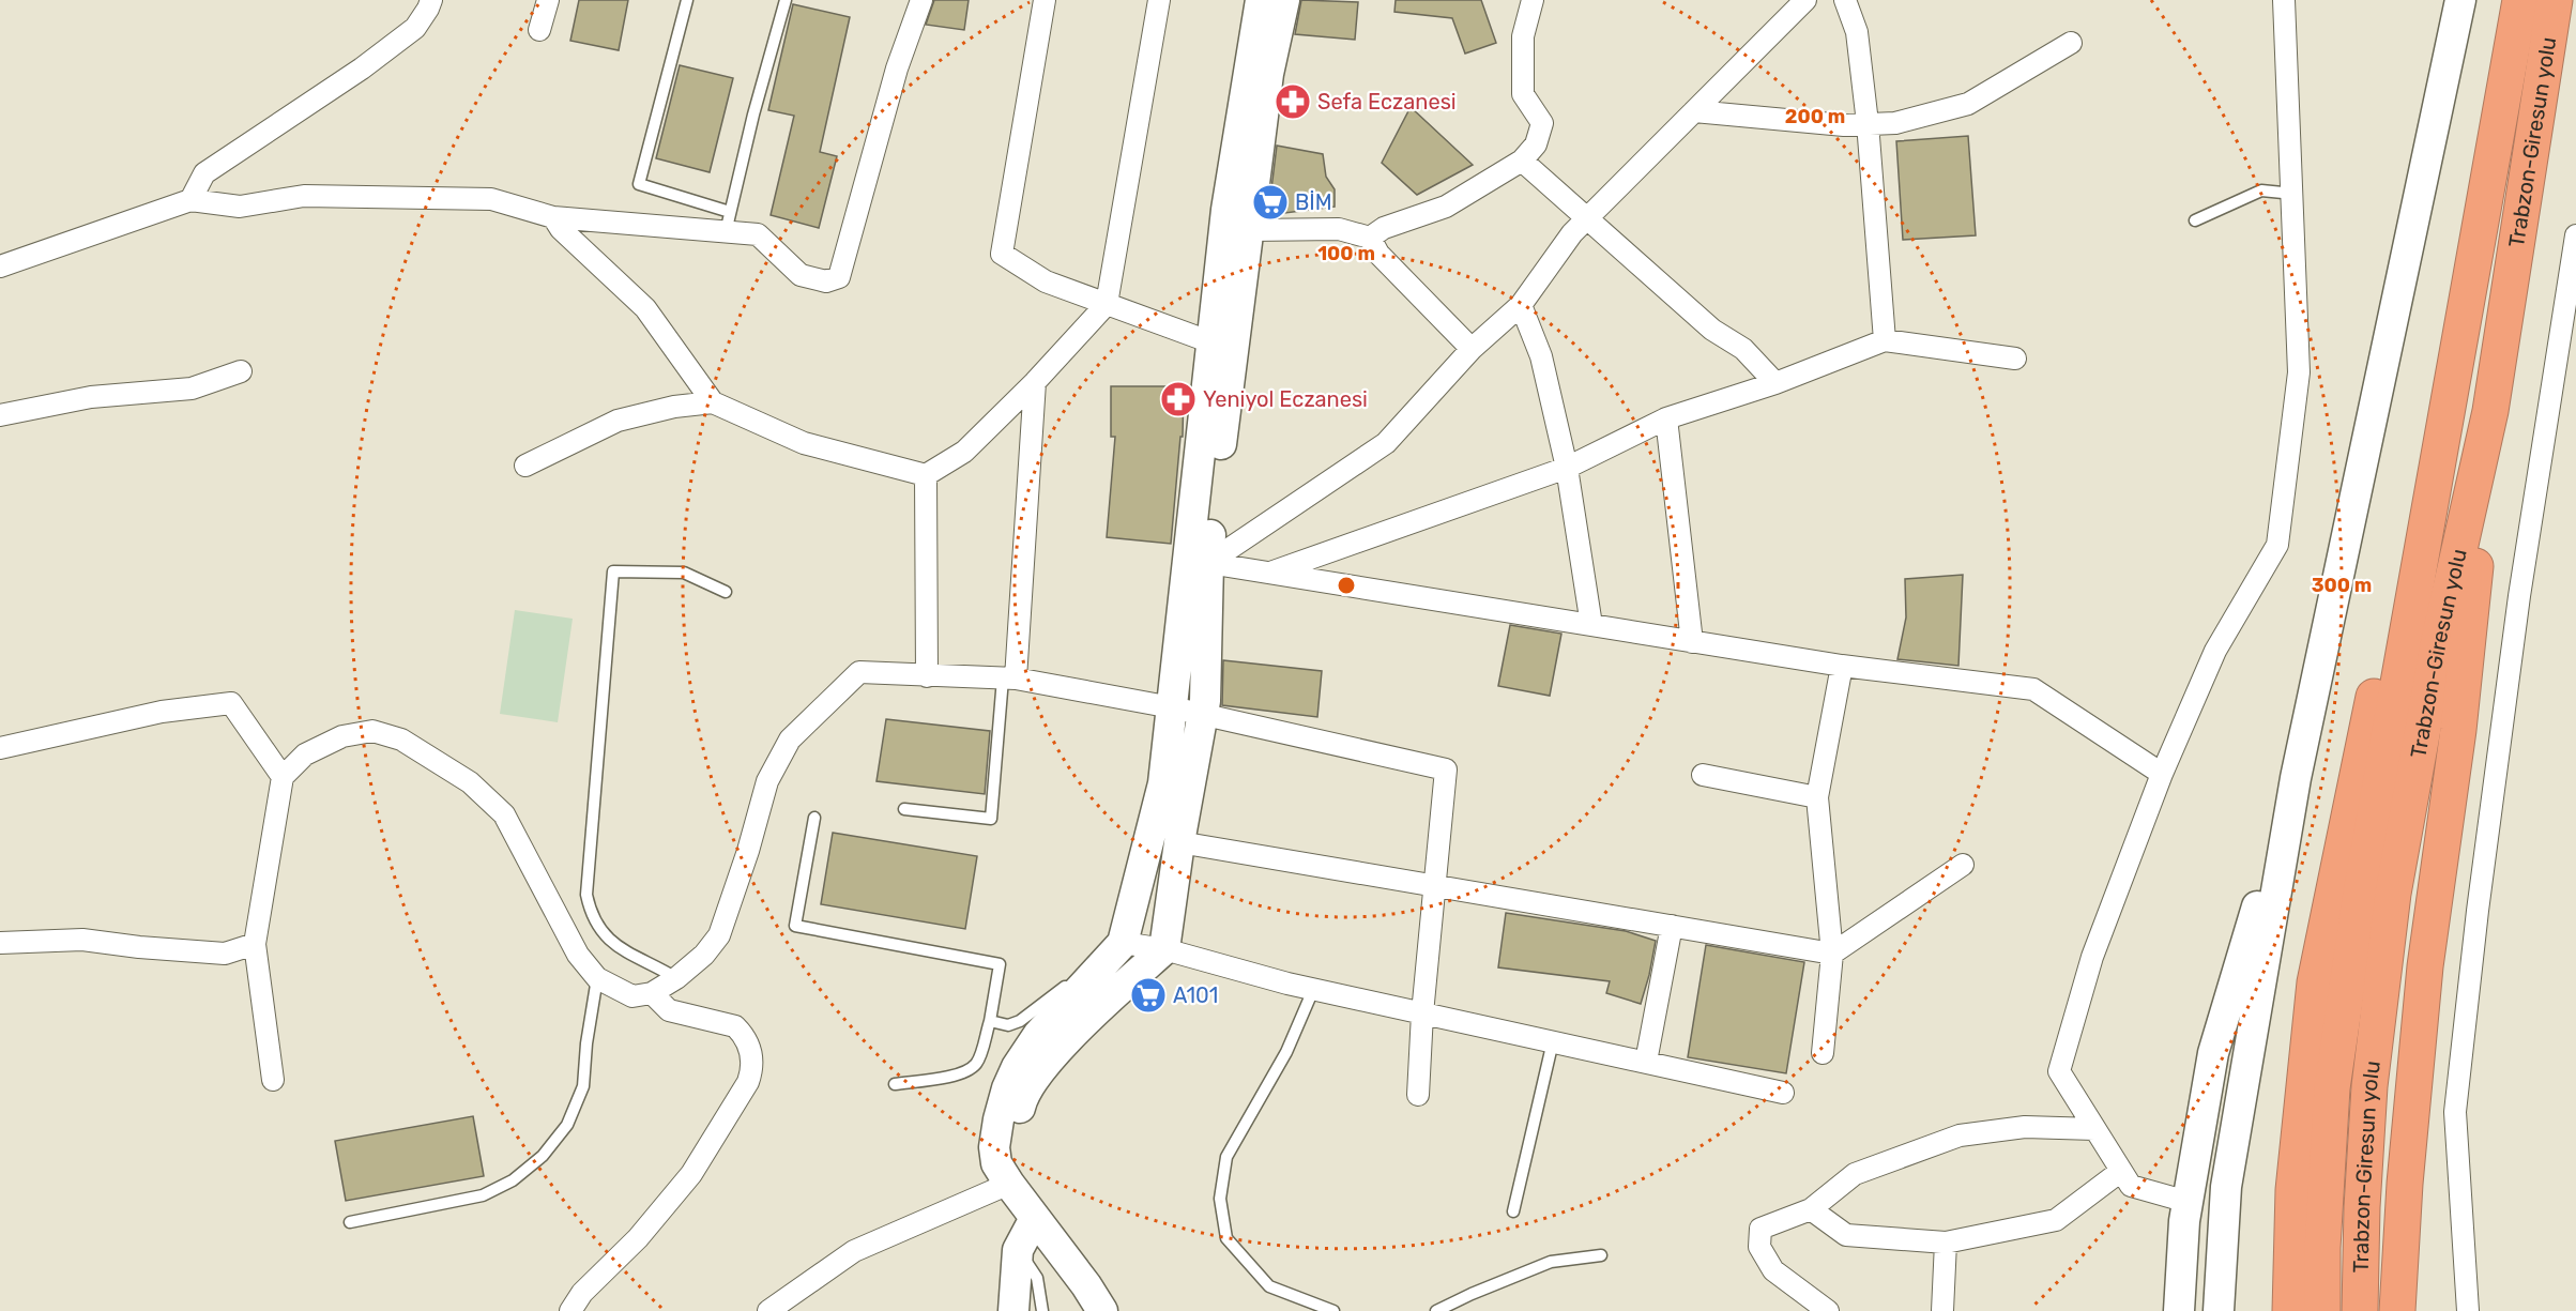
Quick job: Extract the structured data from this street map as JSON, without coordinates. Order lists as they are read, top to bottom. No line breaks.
{"streets":{"highway":["Trabzon-Giresun yolu"]},"places":{"pharmacy":["Sefa Eczanesi","Yeniyol Eczanesi"],"supermarket":["BİM","A101"]},"rings":["200 m","100 m","300 m"]}
